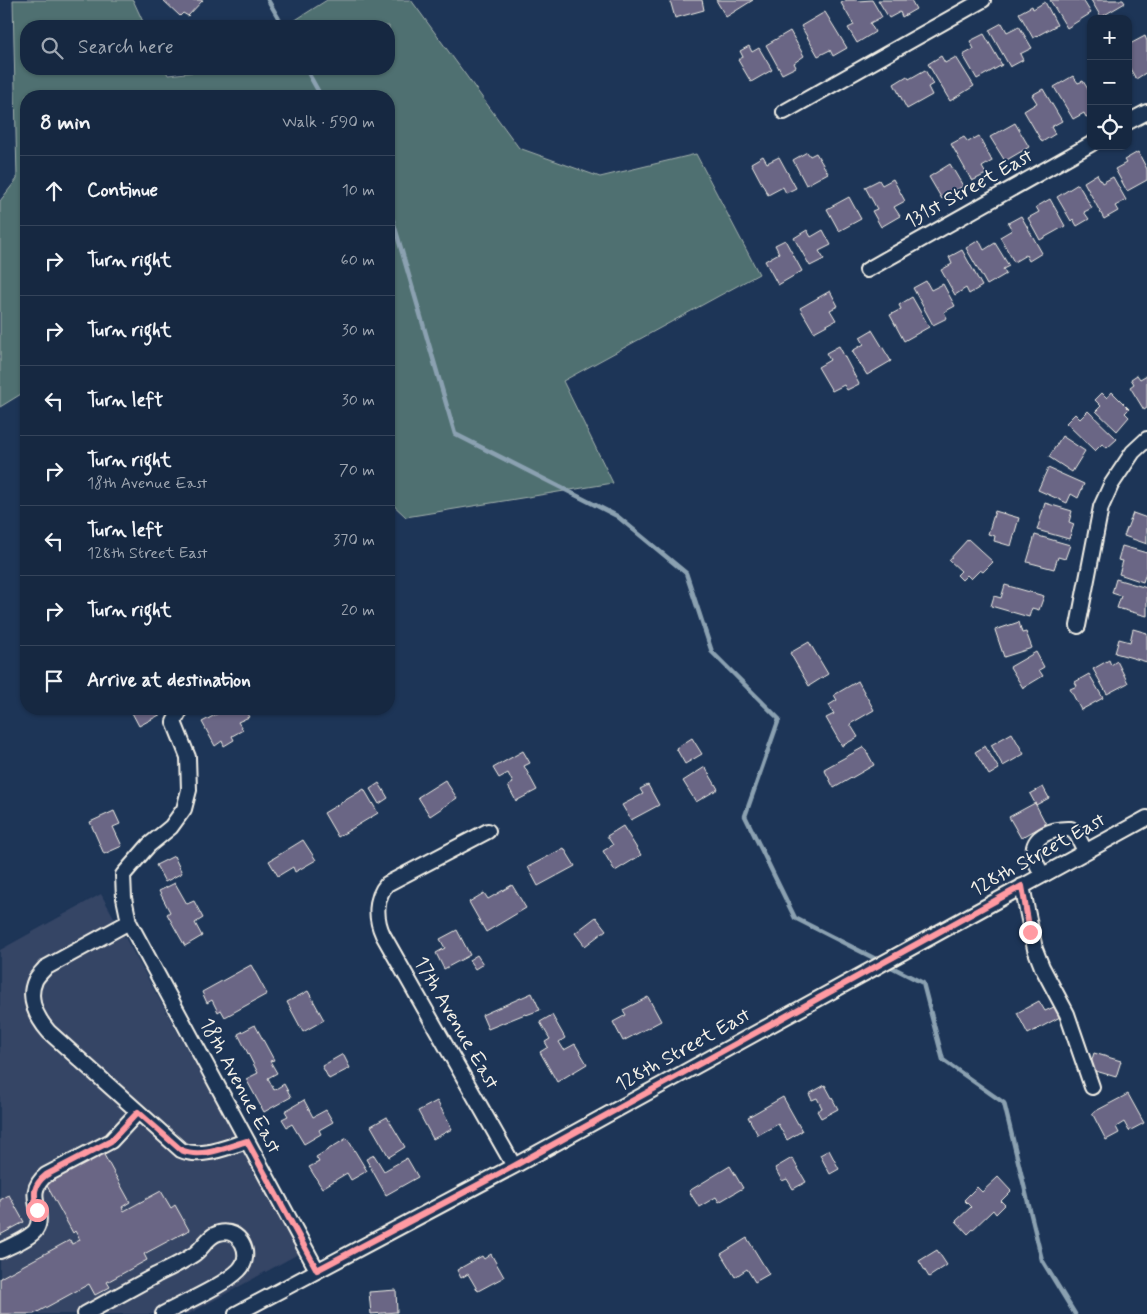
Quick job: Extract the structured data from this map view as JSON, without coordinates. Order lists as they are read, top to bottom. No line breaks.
{"streets":{"street":["131st Street East","128th Street East","17th Avenue East","18th Avenue East"]},"crossings":[["128th Street East","17th Avenue East"],["128th Street East","18th Avenue East"]],"page":{"map_buttons":["+","−"],"search":"Search here","heading":["8 min","Walk · 590 m"],"list":[["Continue","10 m"],["Turn right","60 m"],["Turn right","30 m"],["Turn left","30 m"],["Turn right","18th Avenue East","70 m"],["Turn left","128th Street East","370 m"],["Turn right","20 m"],"Arrive at destination"]}}
